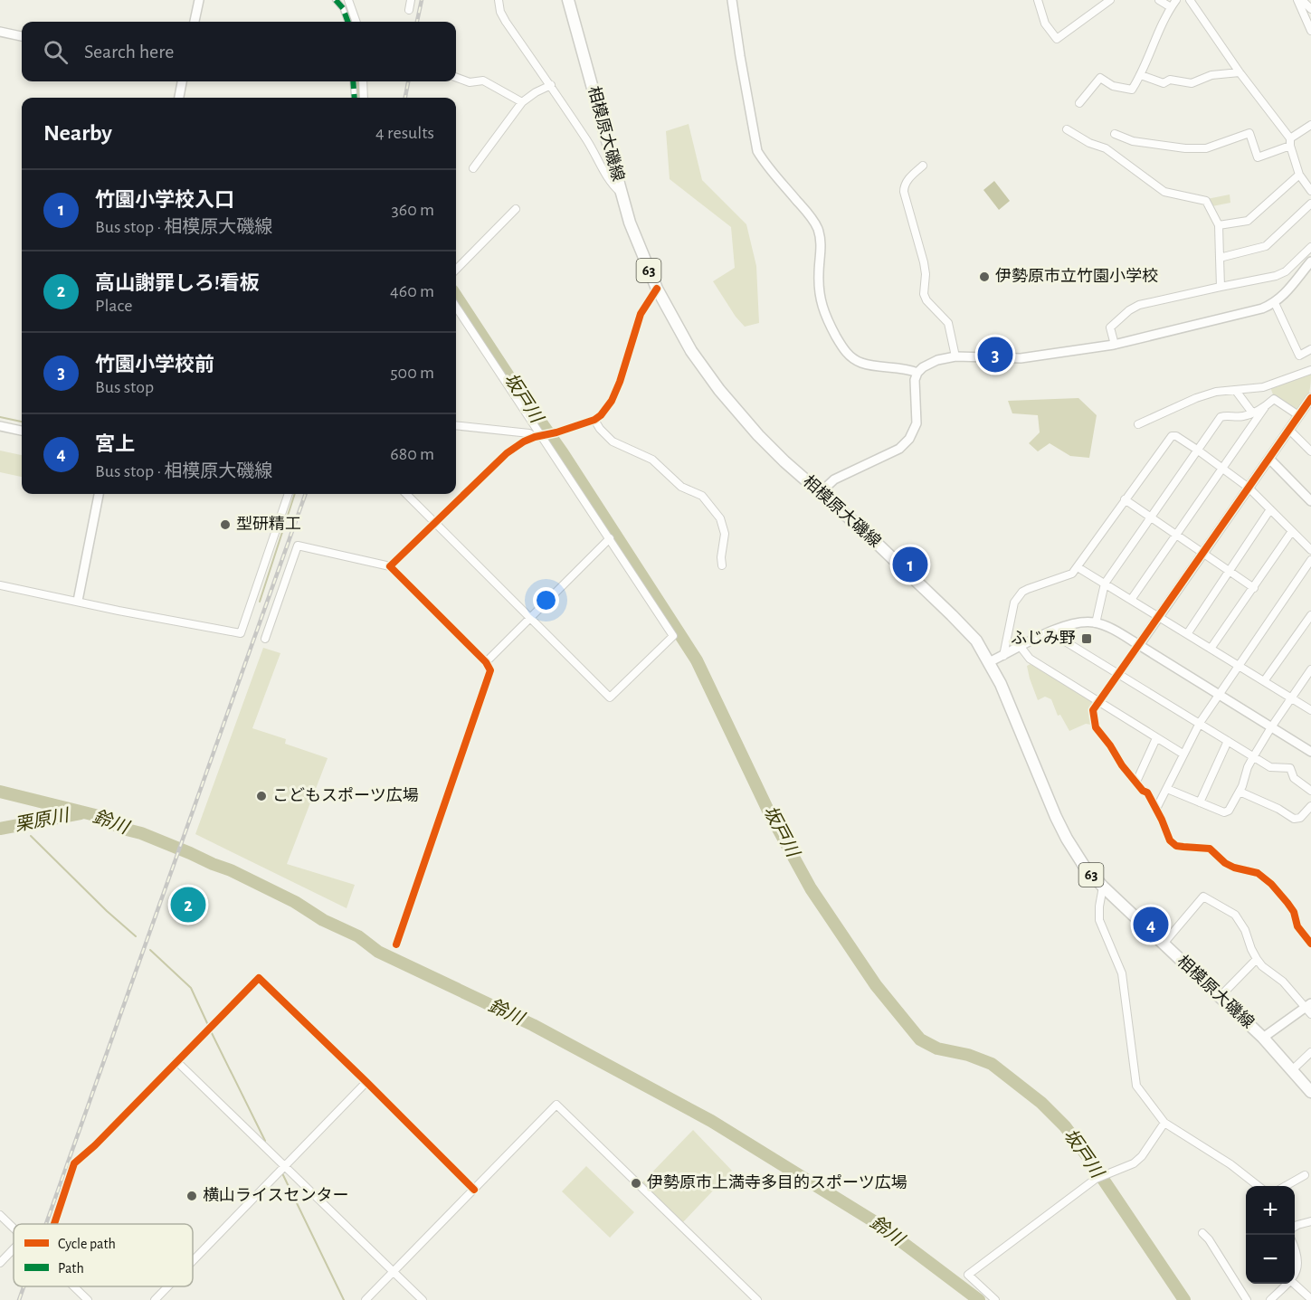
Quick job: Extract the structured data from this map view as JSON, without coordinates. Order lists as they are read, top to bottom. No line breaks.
{"streets":{"main road":["相模原大磯線","63"]},"water":["坂戸川","栗原川","鈴川"],"places":{"other":["伊勢原市立竹園小学校","型研精工","こどもスポーツ広場","伊勢原市上満寺多目的スポーツ広場","横山ライスセンター"],"transit":["ふじみ野"]},"legend":["Cycle path","Path"],"page":{"search":"Search here","heading":["Nearby","4 results"],"list":[{"mark":"1","name":"竹園小学校入口","note":"Bus stop · 相模原大磯線","value":"360 m"},{"mark":"2","name":"高山謝罪しろ!看板","note":"Place","value":"460 m"},{"mark":"3","name":"竹園小学校前","note":"Bus stop","value":"500 m"},{"mark":"4","name":"宮上","note":"Bus stop · 相模原大磯線","value":"680 m"}],"pins":["3","1","2","4"],"map_buttons":["+","−"]}}
